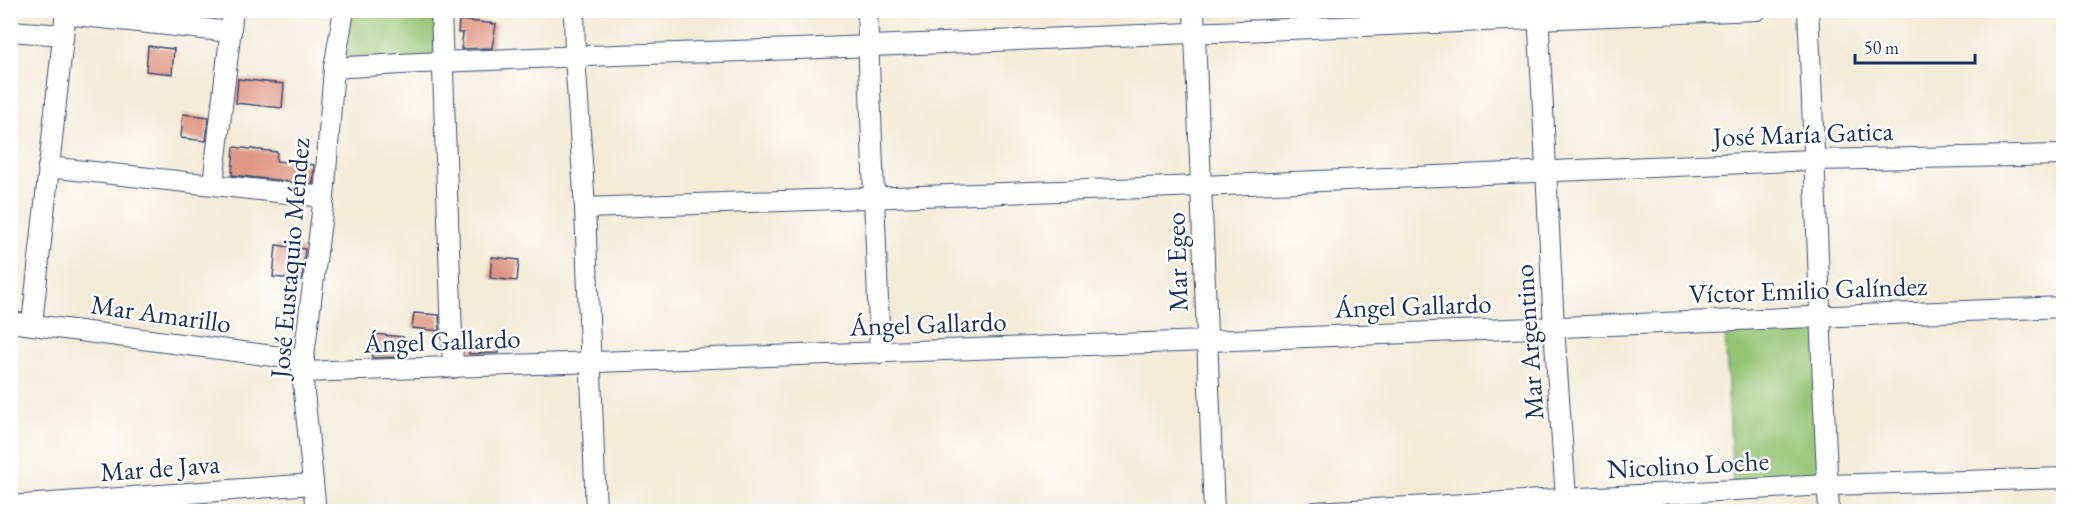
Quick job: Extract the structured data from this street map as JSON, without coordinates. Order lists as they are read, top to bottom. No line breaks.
{"streets":{"street":["José María Gatica","José Eustaquio Méndez","Mar Egeo","Víctor Emilio Galíndez","Ángel Gallardo","Mar Amarillo","Mar Argentino","Nicolino Loche","Mar de Java"]},"crossings":[["José María Gatica","Mar Egeo"],["José María Gatica","Mar Argentino"],["José Eustaquio Méndez","Ángel Gallardo"],["José Eustaquio Méndez","Mar Amarillo"],["José Eustaquio Méndez","Mar de Java"],["Mar Egeo","Ángel Gallardo"],["Víctor Emilio Galíndez","Ángel Gallardo"],["Víctor Emilio Galíndez","Mar Argentino"],["Ángel Gallardo","Mar Amarillo"],["Ángel Gallardo","Mar Argentino"],["Mar Argentino","Nicolino Loche"]],"scale_bar":"50 m"}
